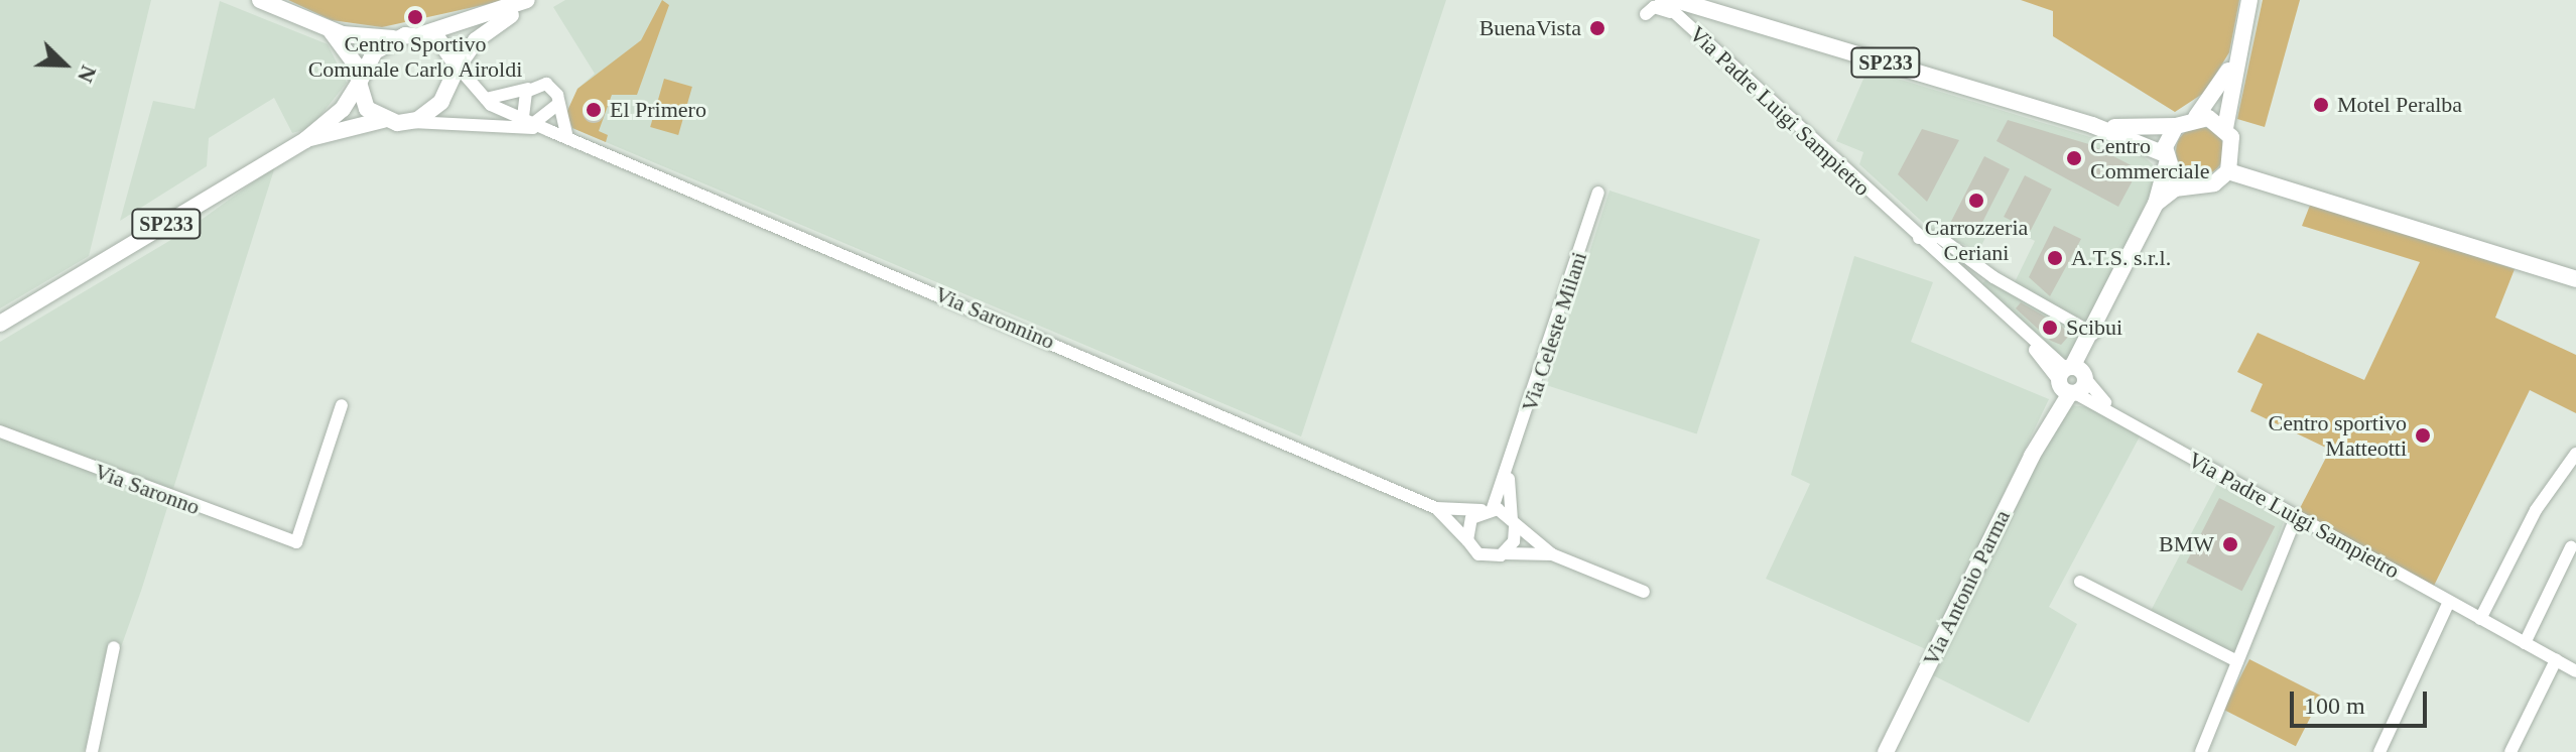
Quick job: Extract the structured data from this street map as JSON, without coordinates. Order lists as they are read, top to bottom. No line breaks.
{"streets":{"main road":["SP233","Via Antonio Parma"],"street":["Via Padre Luigi Sampietro","Via Saronnino","Via Celeste Milani","Via Saronno"]},"crossings":[["SP233","Via Padre Luigi Sampietro"],["SP233","Via Saronnino"],["SP233","Via Antonio Parma"],["Via Padre Luigi Sampietro","Via Antonio Parma"]],"places":["Centro Sportivo Comunale Carlo Airoldi","BuenaVista","Motel Peralba","El Primero","Centro Commerciale","Carrozzeria Ceriani","A.T.S. s.r.l.","Scibui","Centro sportivo Matteotti","BMW"],"scale_bar":"100 m","north":"bottom right"}
